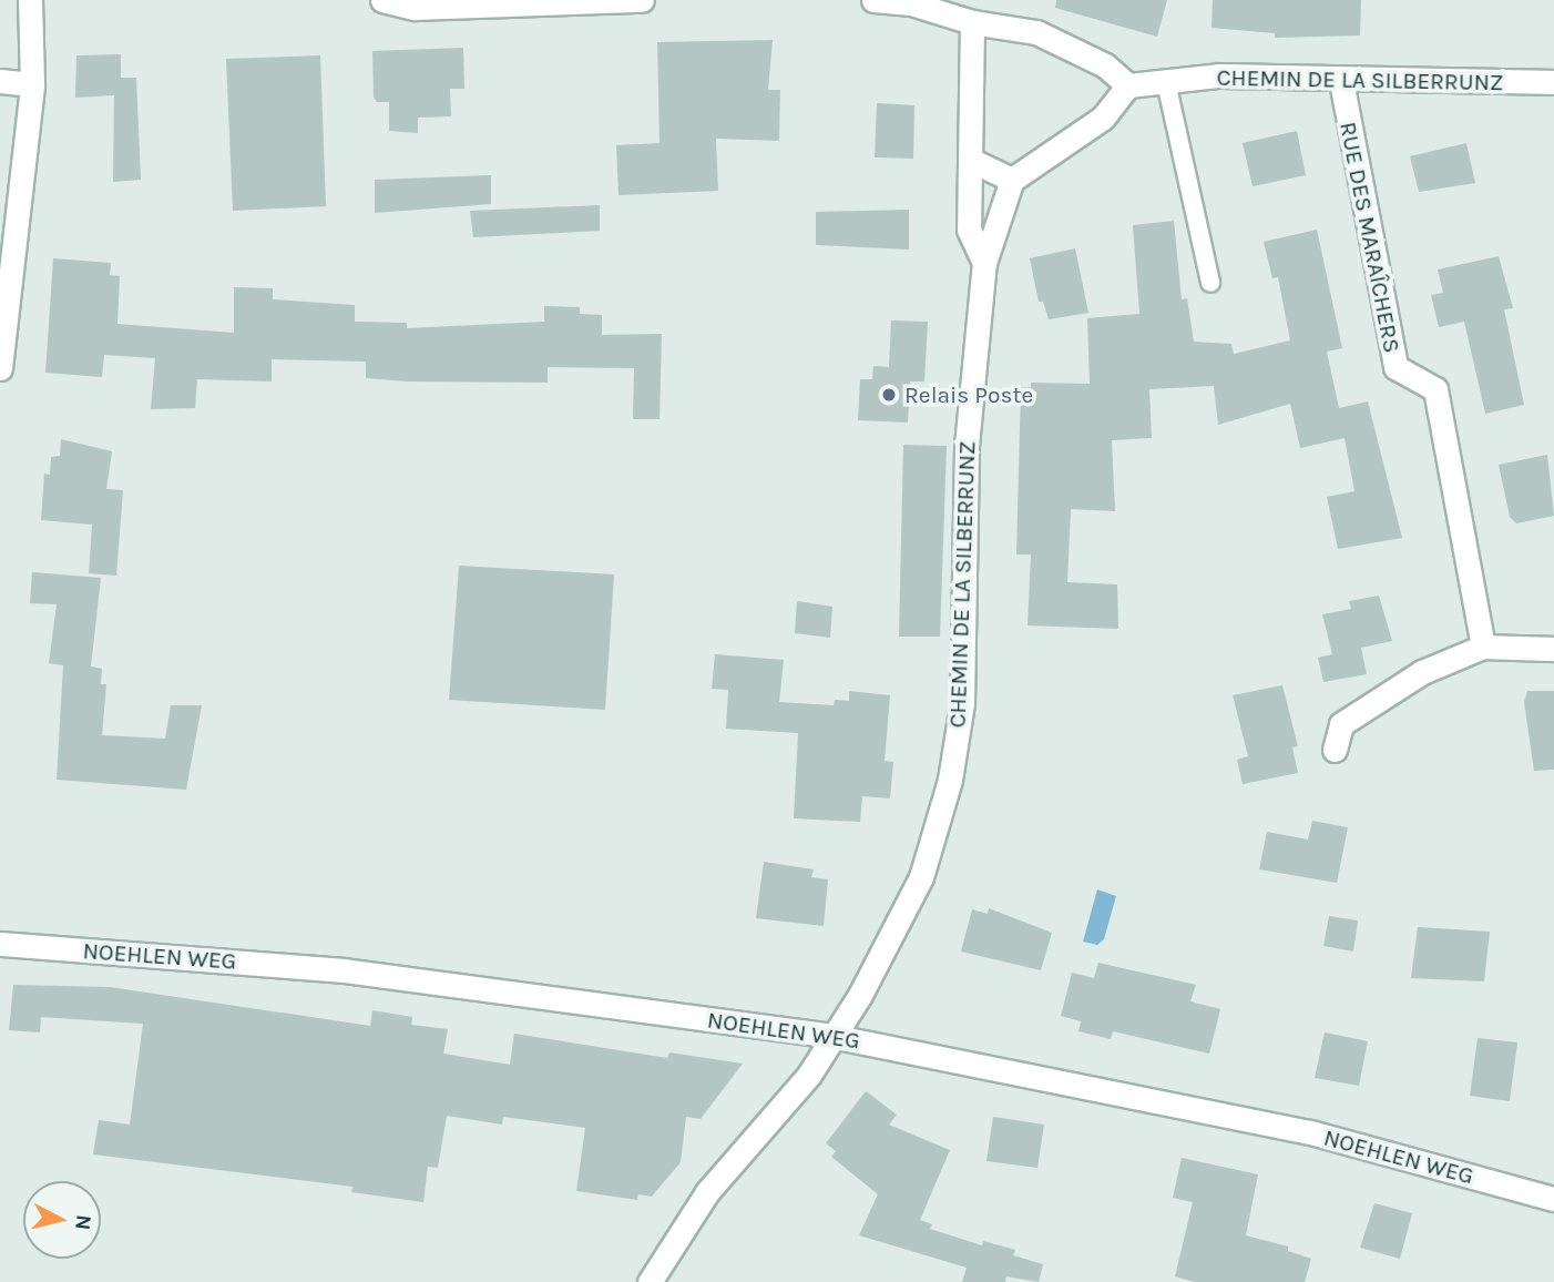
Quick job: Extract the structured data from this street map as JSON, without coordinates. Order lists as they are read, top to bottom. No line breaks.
{"streets":{"street":["CHEMIN DE LA SILBERRUNZ","RUE DES MARAÎCHERS","NOEHLEN WEG"]},"crossings":[["CHEMIN DE LA SILBERRUNZ","RUE DES MARAÎCHERS"],["CHEMIN DE LA SILBERRUNZ","NOEHLEN WEG"]],"places":["Relais Poste"],"north":"right"}
